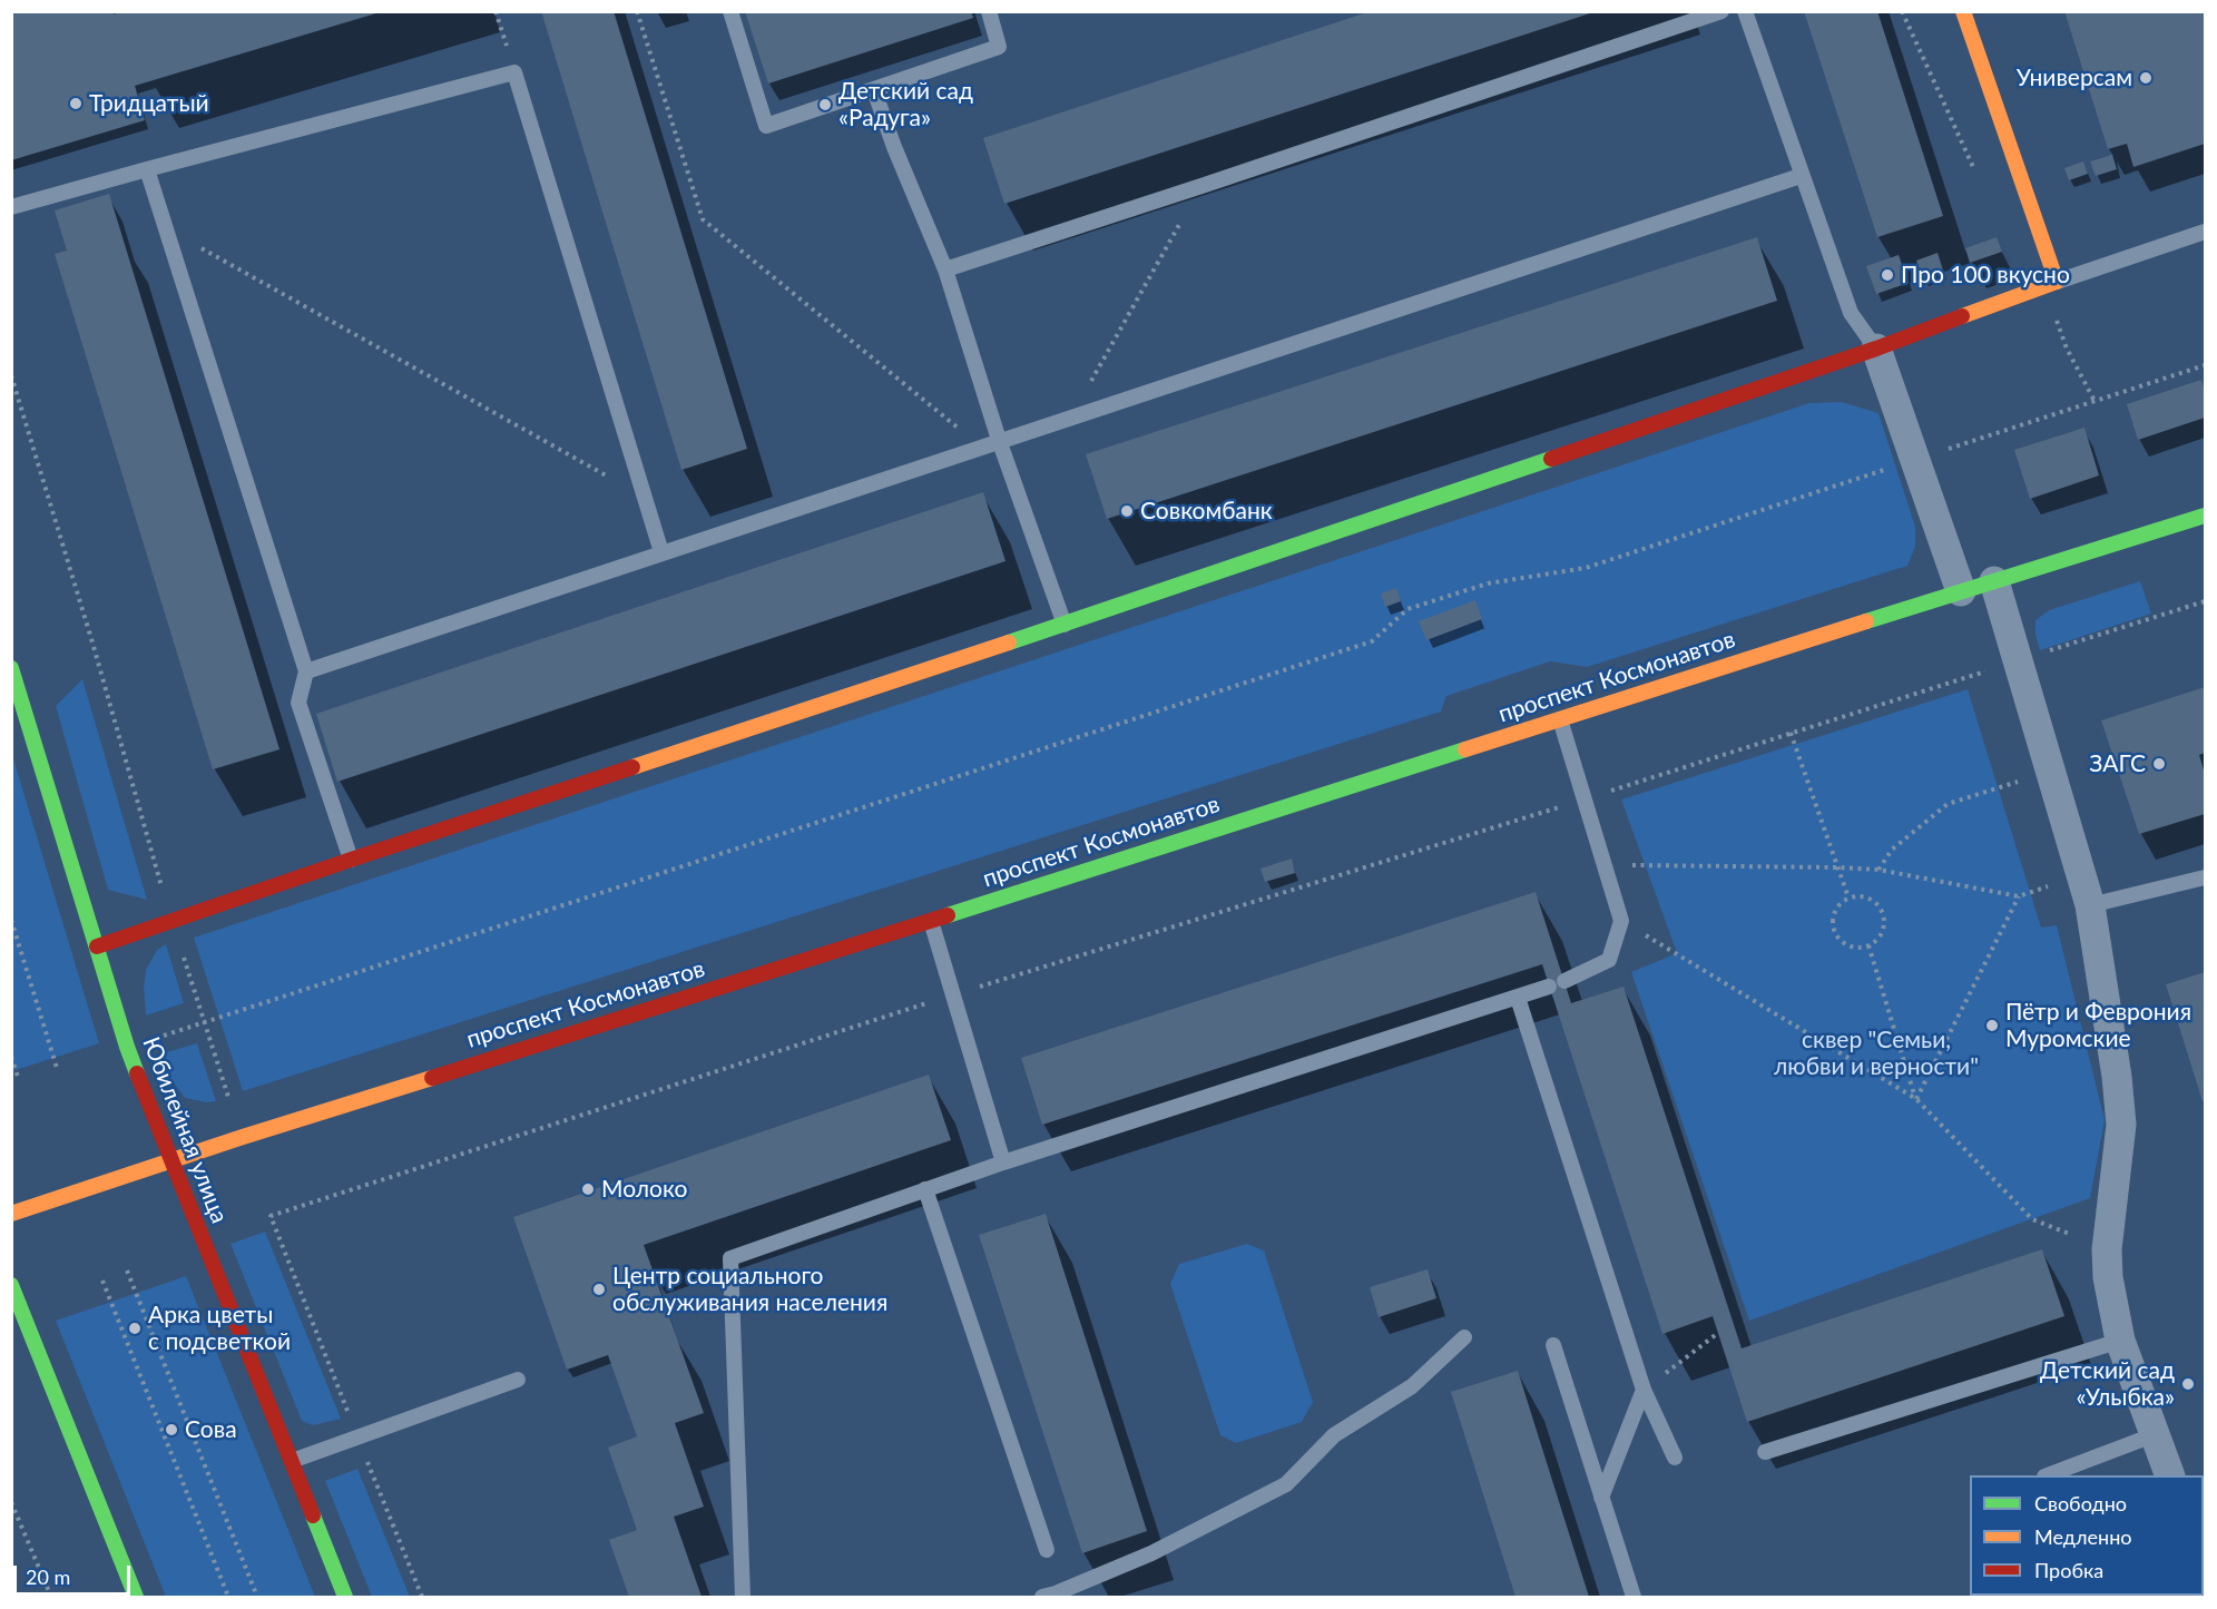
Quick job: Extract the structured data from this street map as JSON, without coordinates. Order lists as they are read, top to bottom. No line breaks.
{"streets":{"main road":["проспект Космонавтов","Юбилейная улица"]},"crossings":[["проспект Космонавтов","Юбилейная улица"]],"parks":["сквер \"Семьи, любви и верности\""],"places":["Универсам","Тридцатый","Детский сад «Радуга»","Про 100 вкусно","Совкомбанк","ЗАГС","Пётр и Феврония Муромские","Молоко","Центр социального обслуживания населения","Арка цветы с подсветкой","Детский сад «Улыбка»","Сова"],"legend":["Свободно","Медленно","Пробка"],"scale_bar":"20 m"}
